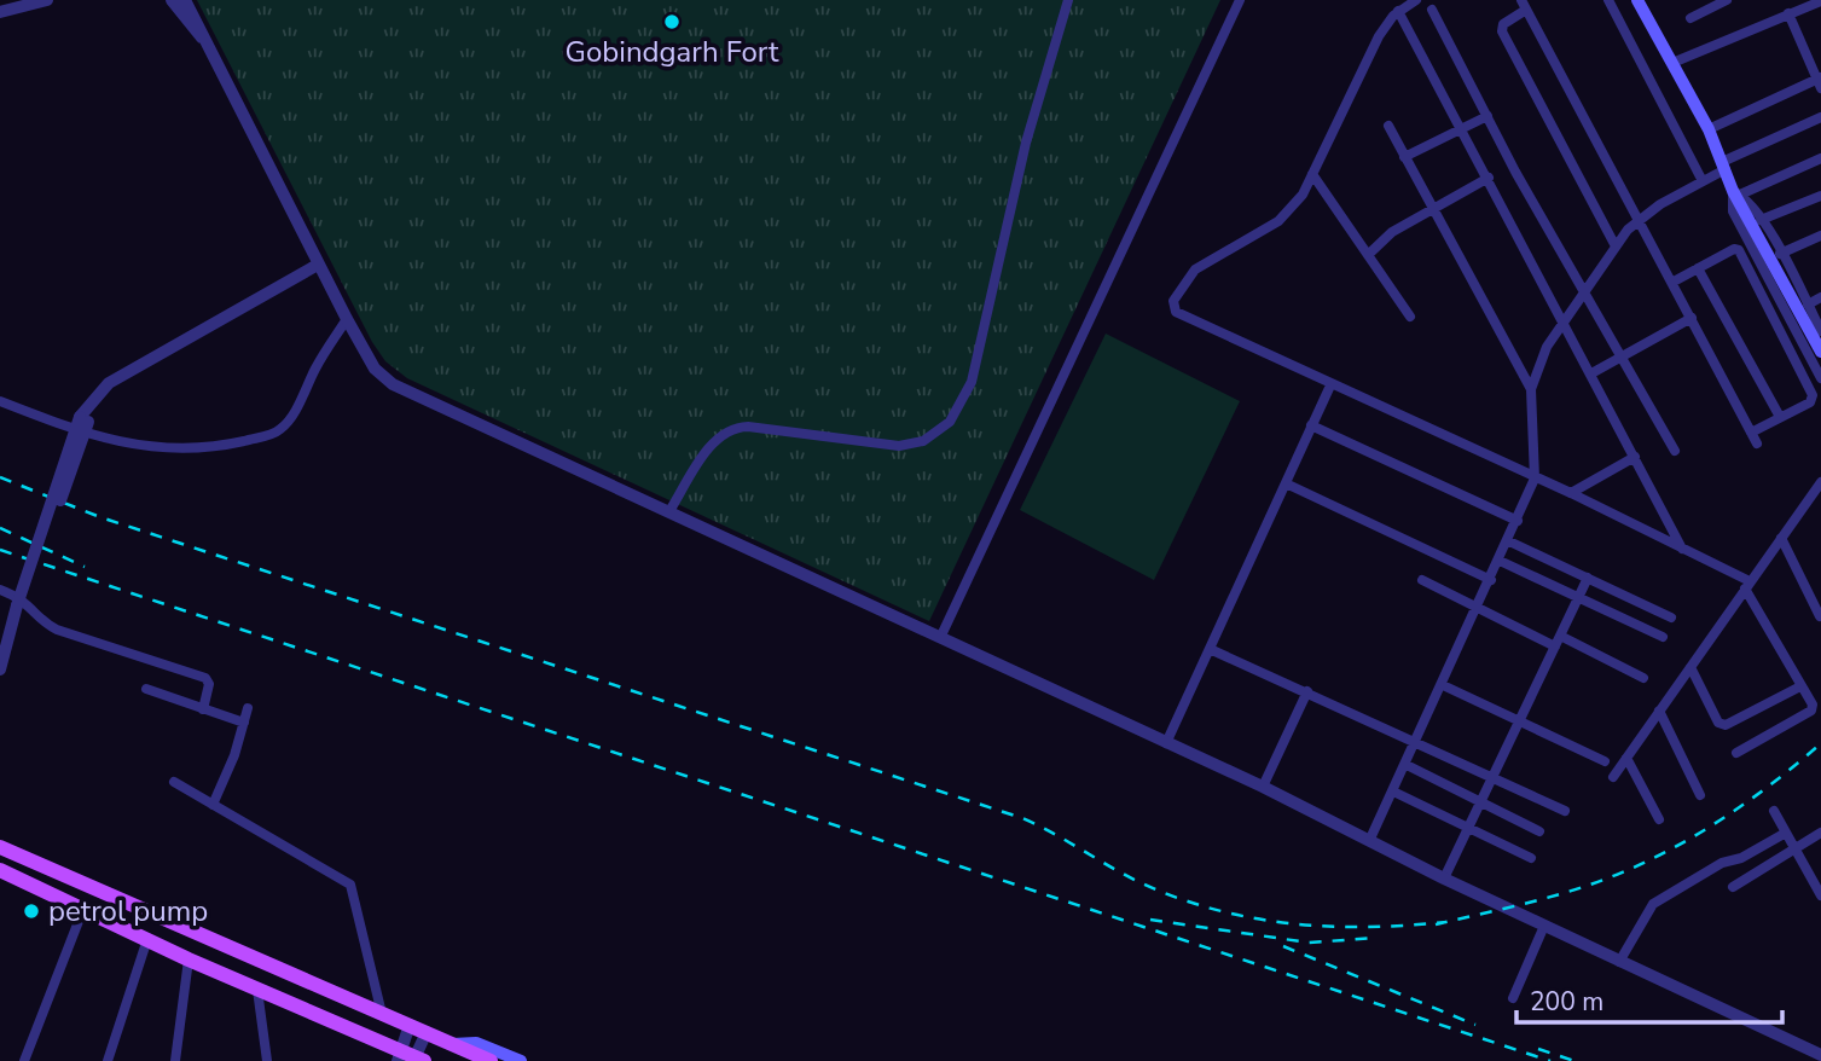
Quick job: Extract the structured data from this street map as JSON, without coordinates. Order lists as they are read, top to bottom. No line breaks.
{"places":["Gobindgarh Fort","petrol pump"],"scale_bar":"200 m"}
